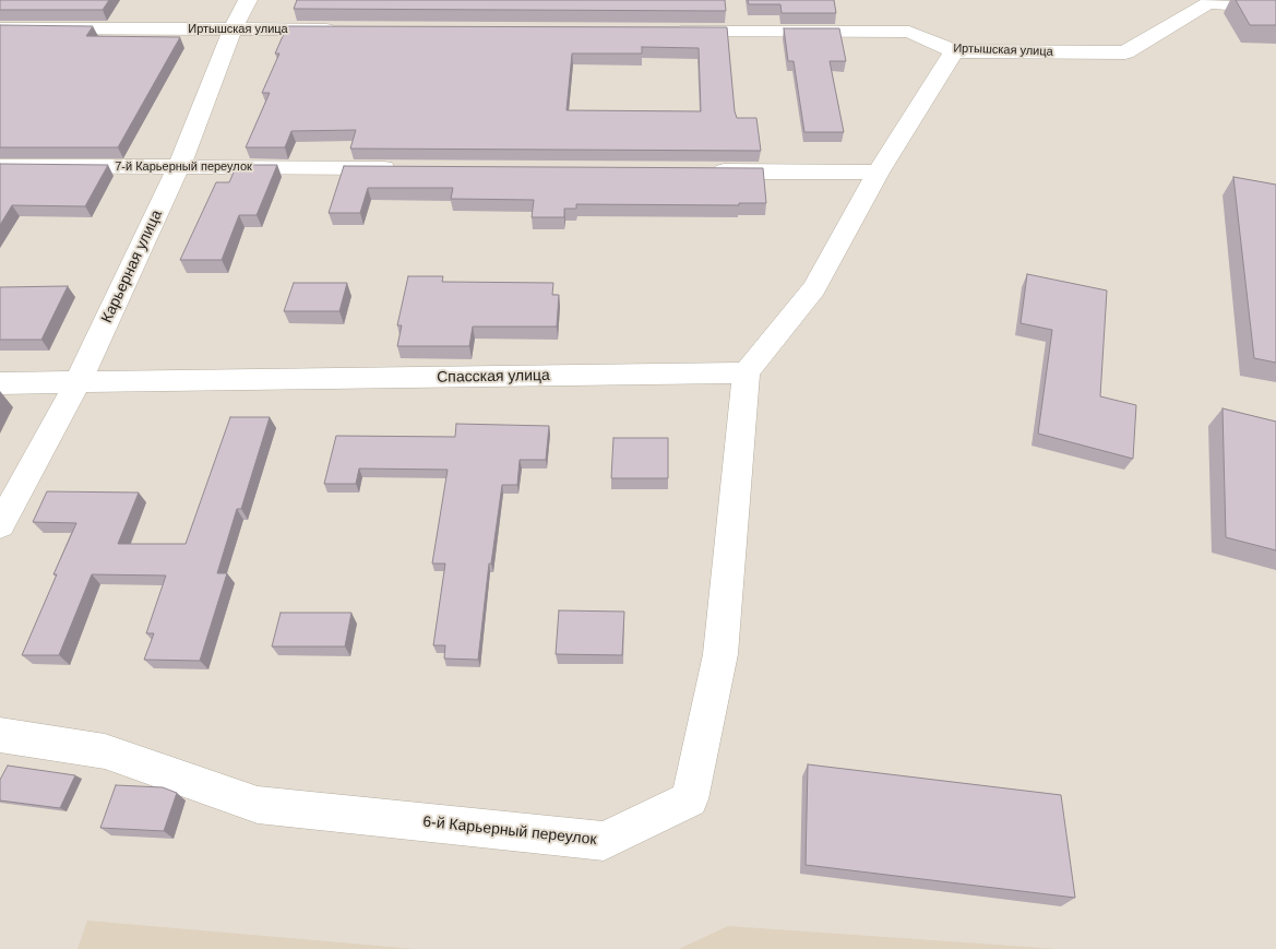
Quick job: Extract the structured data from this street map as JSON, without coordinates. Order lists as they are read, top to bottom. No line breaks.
{"streets":{"street":["Иртышская улица","7-й Карьерный переулок","Карьерная улица","Спасская улица","6-й Карьерный переулок"]},"crossings":[["Иртышская улица","Карьерная улица"],["7-й Карьерный переулок","Карьерная улица"],["Карьерная улица","Спасская улица"],["Спасская улица","6-й Карьерный переулок"]]}
